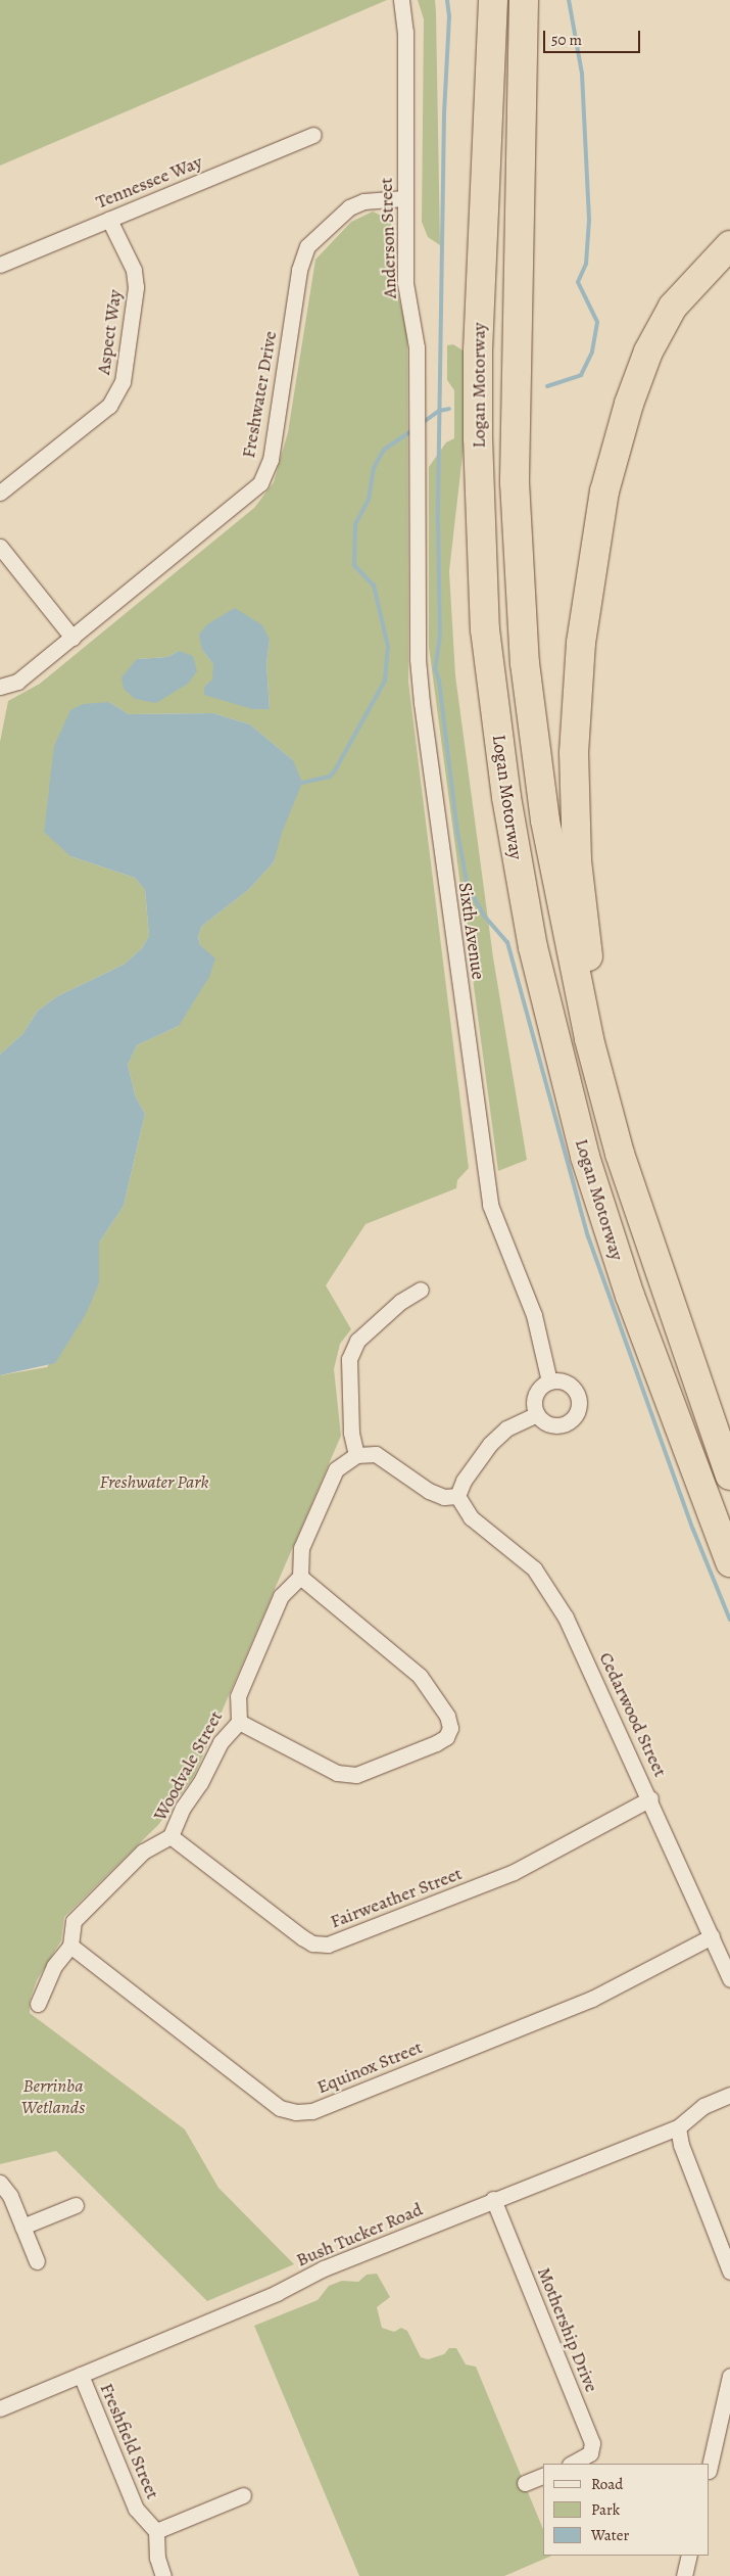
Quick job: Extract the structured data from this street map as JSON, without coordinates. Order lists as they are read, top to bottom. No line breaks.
{"streets":{"highway":["Logan Motorway"],"street":["Tennessee Way","Anderson Street","Aspect Way","Freshwater Drive","Sixth Avenue","Cedarwood Street","Woodvale Street","Fairweather Street","Equinox Street","Bush Tucker Road","Mothership Drive","Freshfield Street"]},"crossings":[["Tennessee Way","Aspect Way"],["Anderson Street","Freshwater Drive"],["Anderson Street","Sixth Avenue"],["Cedarwood Street","Fairweather Street"],["Cedarwood Street","Equinox Street"],["Woodvale Street","Fairweather Street"],["Woodvale Street","Equinox Street"],["Bush Tucker Road","Mothership Drive"],["Bush Tucker Road","Freshfield Street"]],"parks":["Freshwater Park","Berrinba Wetlands"],"legend":["Road","Park","Water"],"scale_bar":"50 m"}
